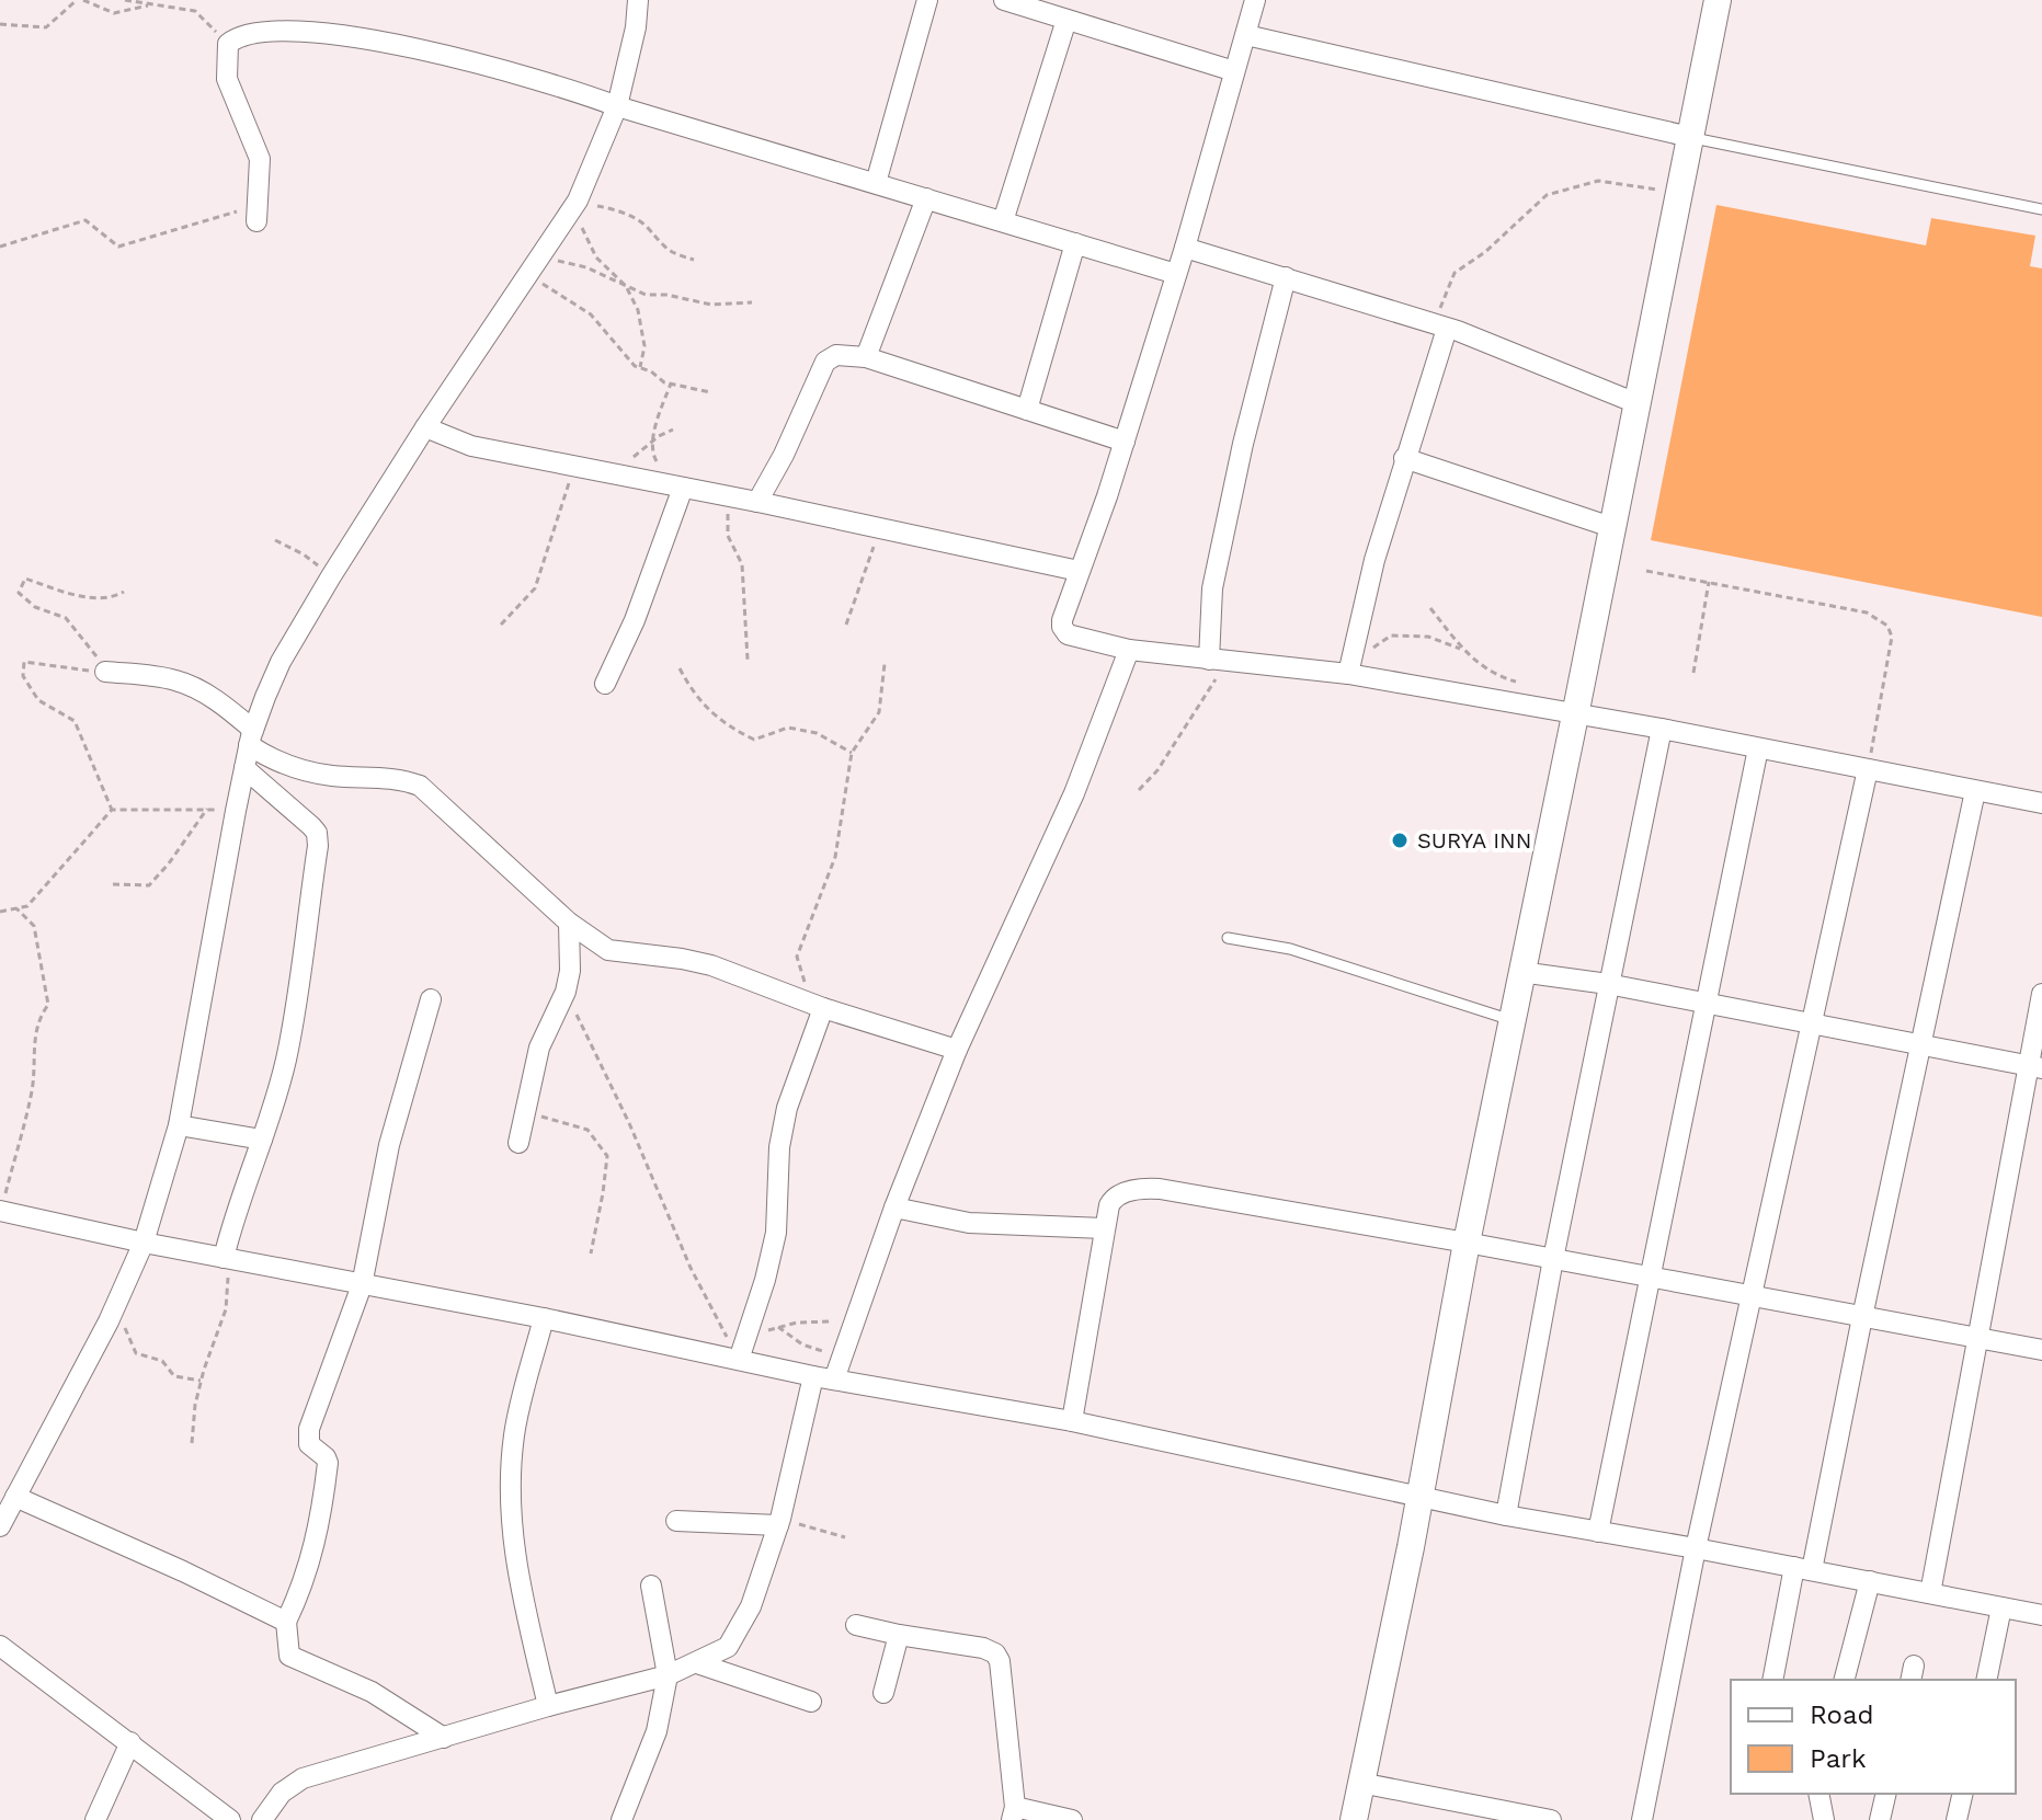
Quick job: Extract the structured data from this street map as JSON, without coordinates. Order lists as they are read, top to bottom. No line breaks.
{"places":["SURYA INN"],"legend":["Road","Park"]}
